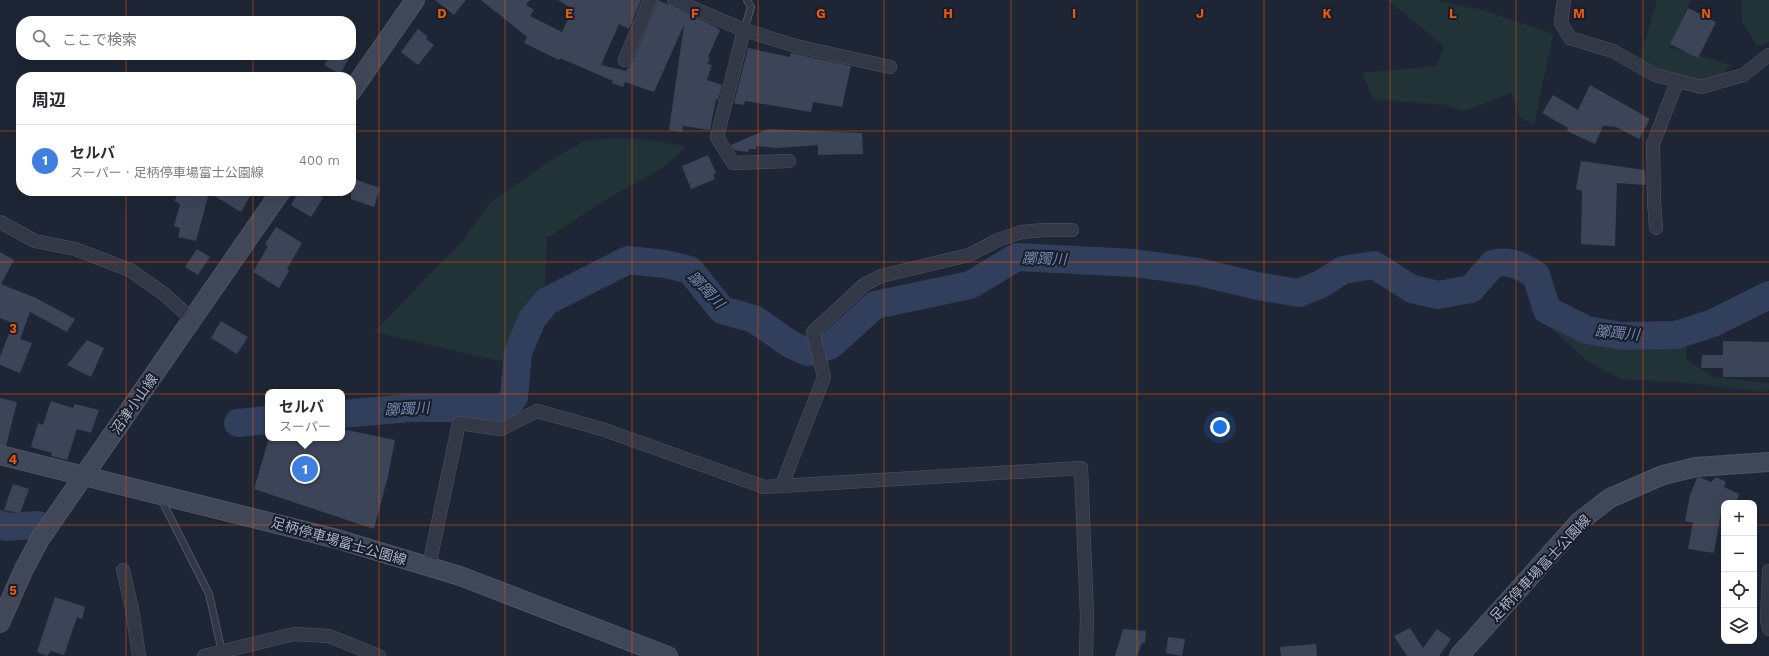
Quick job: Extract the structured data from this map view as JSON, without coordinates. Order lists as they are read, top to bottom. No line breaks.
{"streets":{"main road":["沼津小山線","足柄停車場富士公園線"]},"crossings":[["沼津小山線","足柄停車場富士公園線"]],"water":["躑躅川"],"page":{"search":"ここで検索","heading":"周辺","list":[{"mark":"1","name":"セルバ","note":"スーパー · 足柄停車場富士公園線","value":"400 m"}],"popup":["セルバ","スーパー"],"pins":"1","map_buttons":["+","−"]},"grid":{"columns":["D","E","F","G","H","I","J","K","L","M","N"],"rows":["3","4","5"]}}
